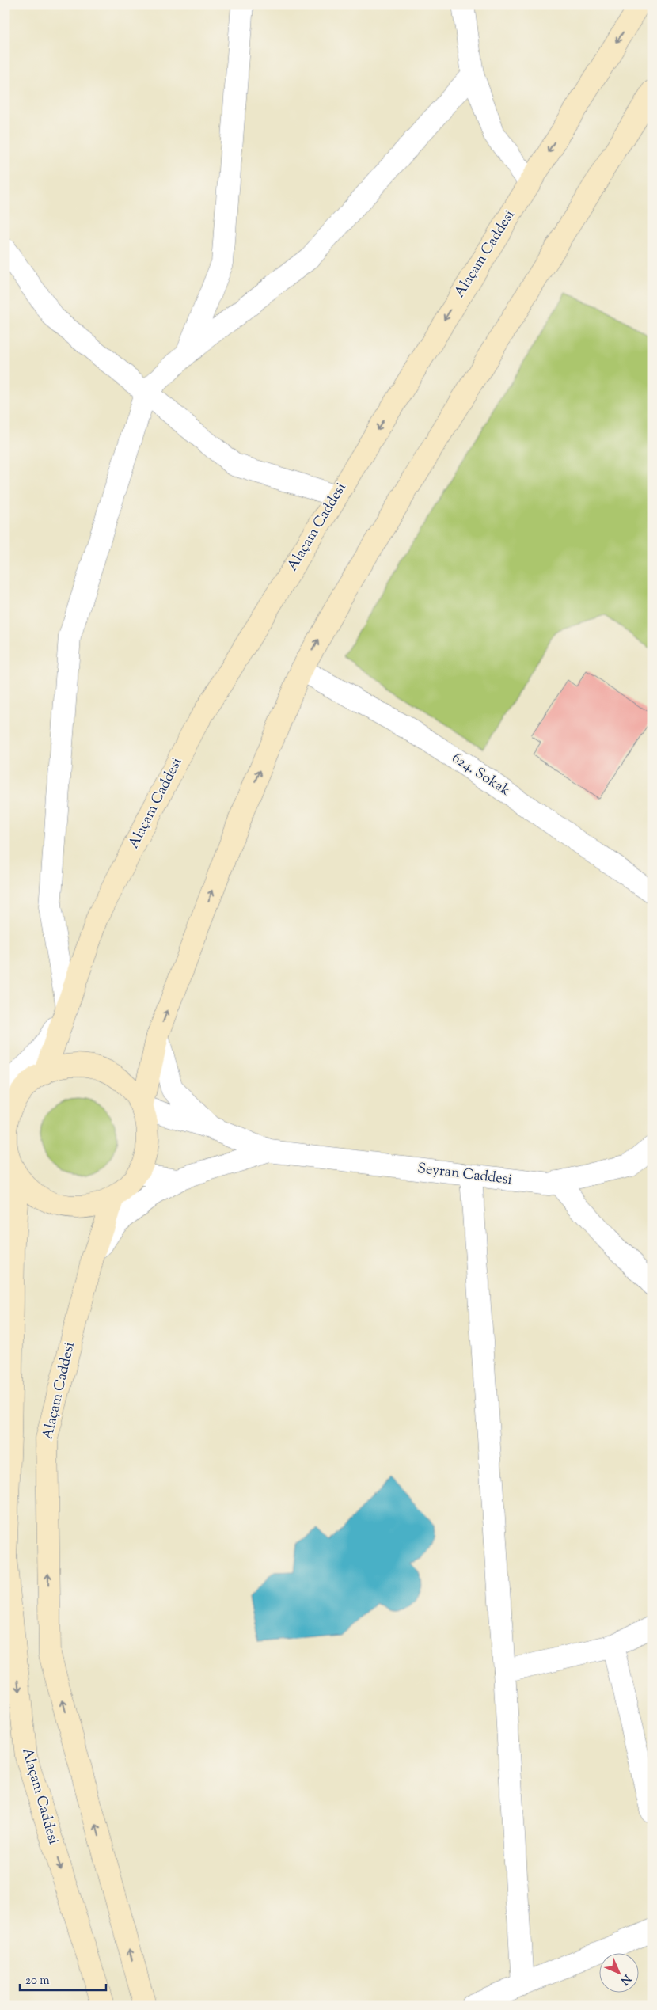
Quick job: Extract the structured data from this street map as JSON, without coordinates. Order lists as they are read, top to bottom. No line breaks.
{"streets":{"main road":["Alaçam Caddesi"],"street":["624. Sokak","Seyran Caddesi"]},"crossings":[["Alaçam Caddesi","624. Sokak"],["Alaçam Caddesi","Seyran Caddesi"]],"scale_bar":"20 m","north":"bottom right"}
